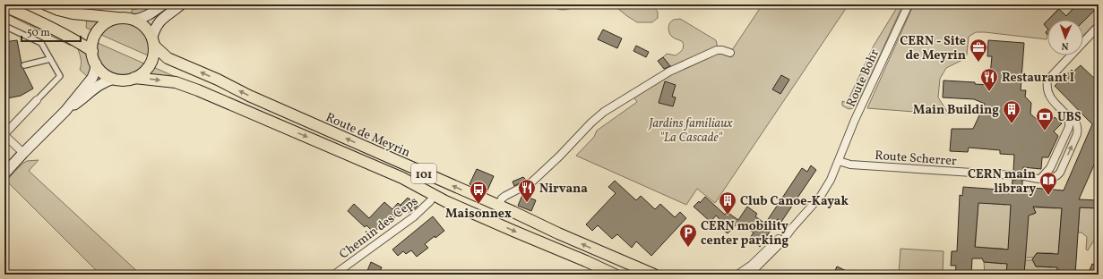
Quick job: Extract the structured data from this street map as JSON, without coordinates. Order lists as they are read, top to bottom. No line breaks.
{"streets":{"main road":["Route de Meyrin","101"],"street":["Route Bohr","Route Scherrer","Chemin des Ceps"]},"crossings":[["Route Bohr","Route Scherrer"],["Route de Meyrin","101"],["101","Chemin des Ceps"]],"parks":["Jardins familiaux \"La Cascade\""],"places":{"office":["CERN - Site de Meyrin"],"restaurant":["Restaurant I","Nirvana"],"building":["Main Building","Club Canoe-Kayak"],"bank":["UBS"],"library":["CERN main library"],"bus stop":["Maisonnex"],"parking":["CERN mobility center parking"]},"scale_bar":"50 m","north":"bottom"}
